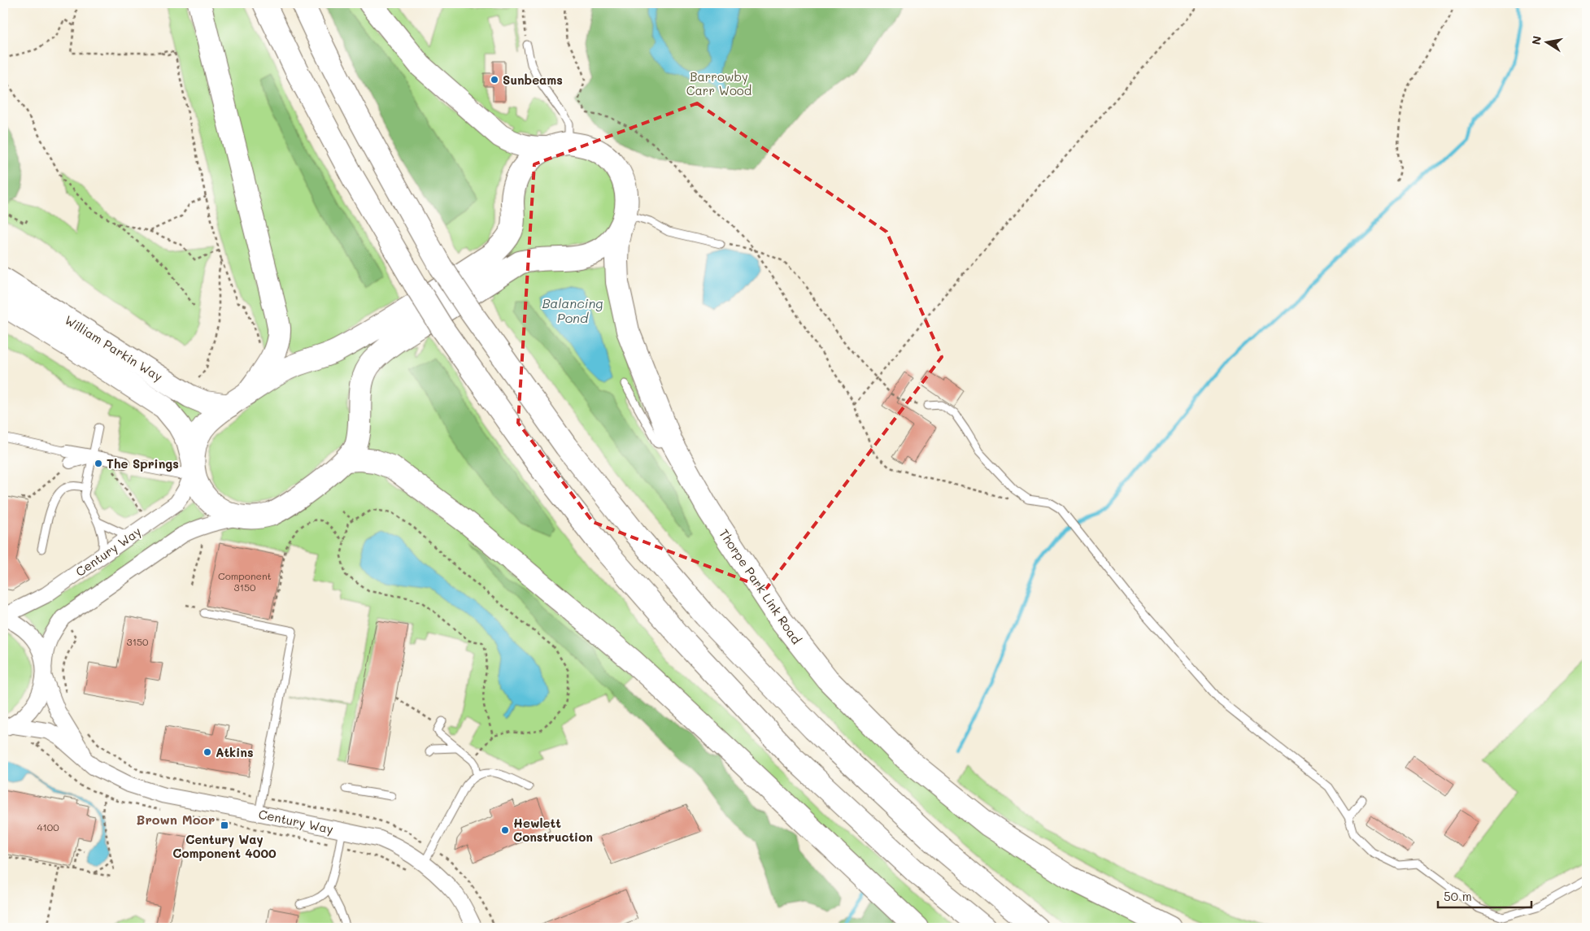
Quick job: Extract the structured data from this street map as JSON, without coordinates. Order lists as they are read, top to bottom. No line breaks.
{"streets":{"highway":["William Parkin Way","Thorpe Park Link Road"],"street":["Century Way"]},"crossings":[["William Parkin Way","Century Way"]],"districts":["Brown Moor"],"water":["Balancing Pond"],"parks":["Barrowby Carr Wood"],"places":{"other":["Sunbeams","The Springs","Atkins","Hewlett Construction"],"transit":["Century Way Component 4000"]},"house_numbers":["Component 3150","3150","4100"],"scale_bar":"50 m","north":"left"}
